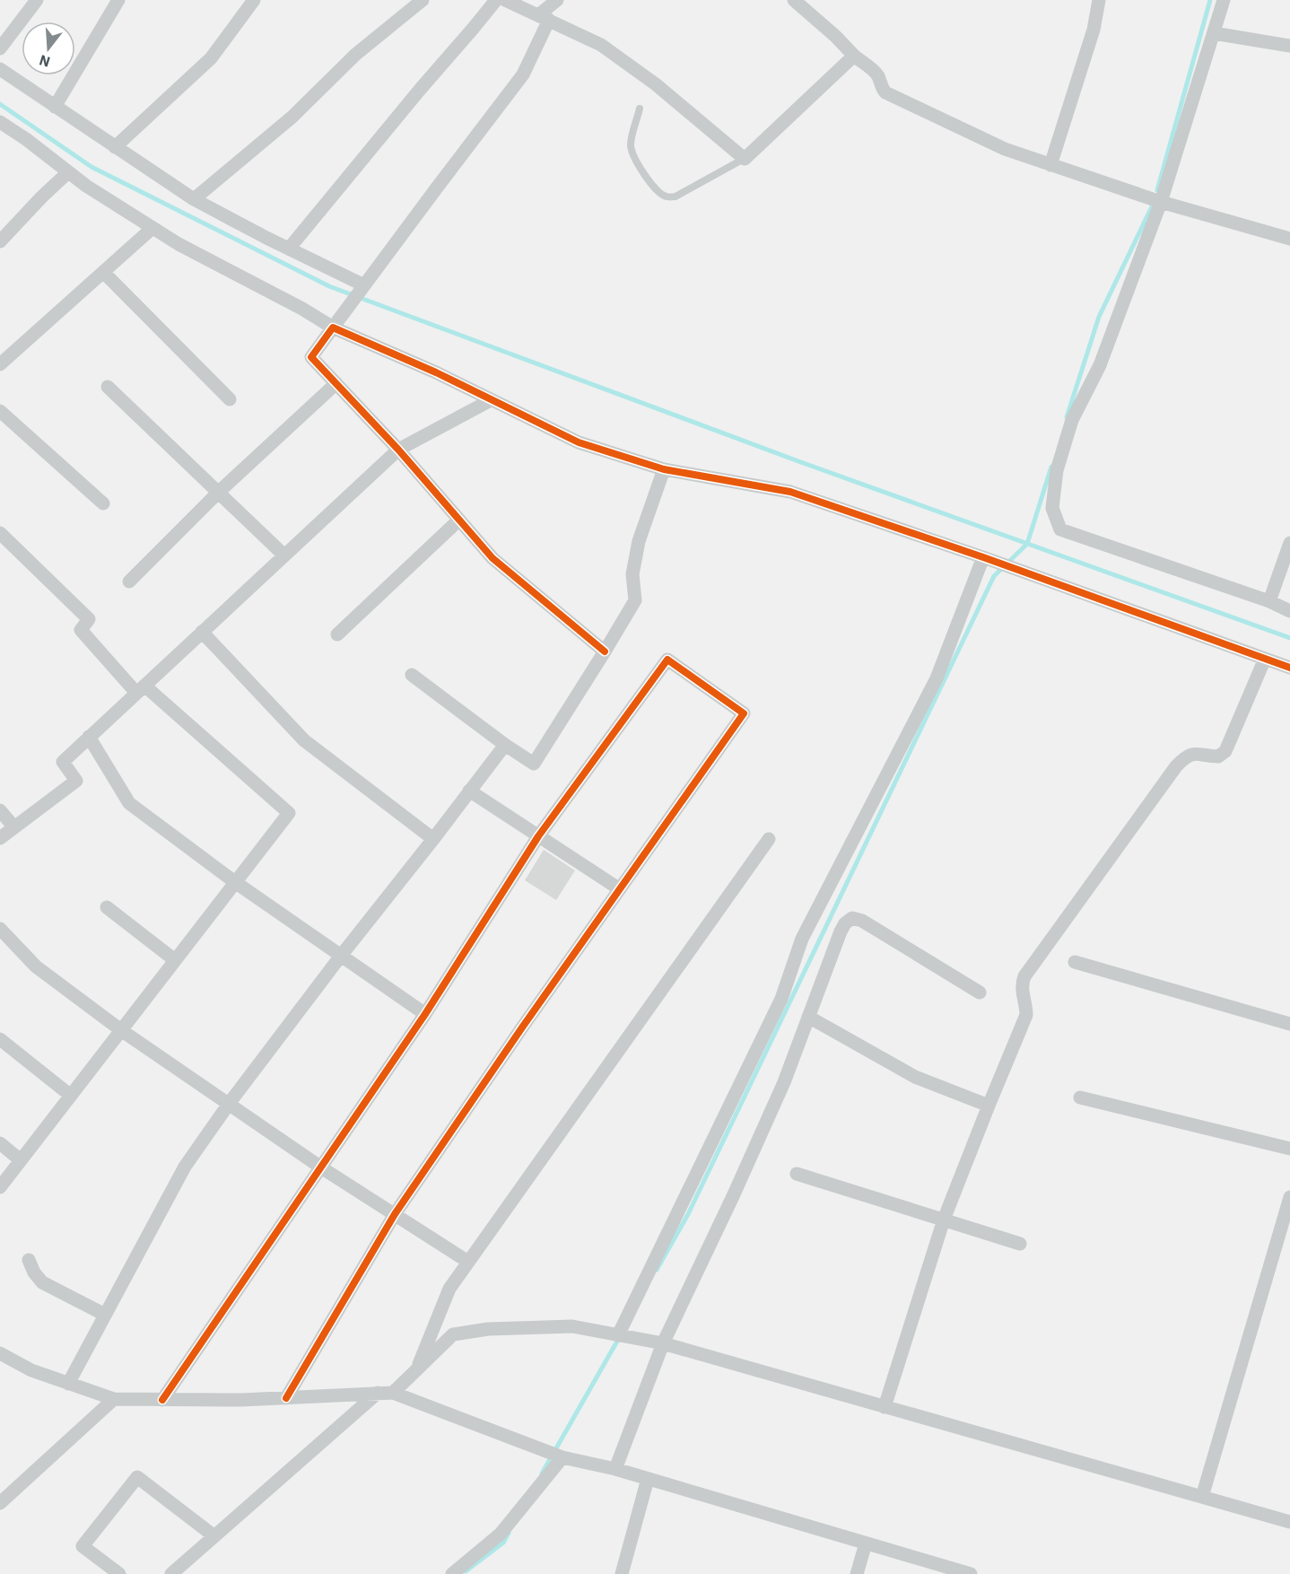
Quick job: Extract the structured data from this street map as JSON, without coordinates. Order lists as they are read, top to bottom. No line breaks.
{"north":"bottom"}
